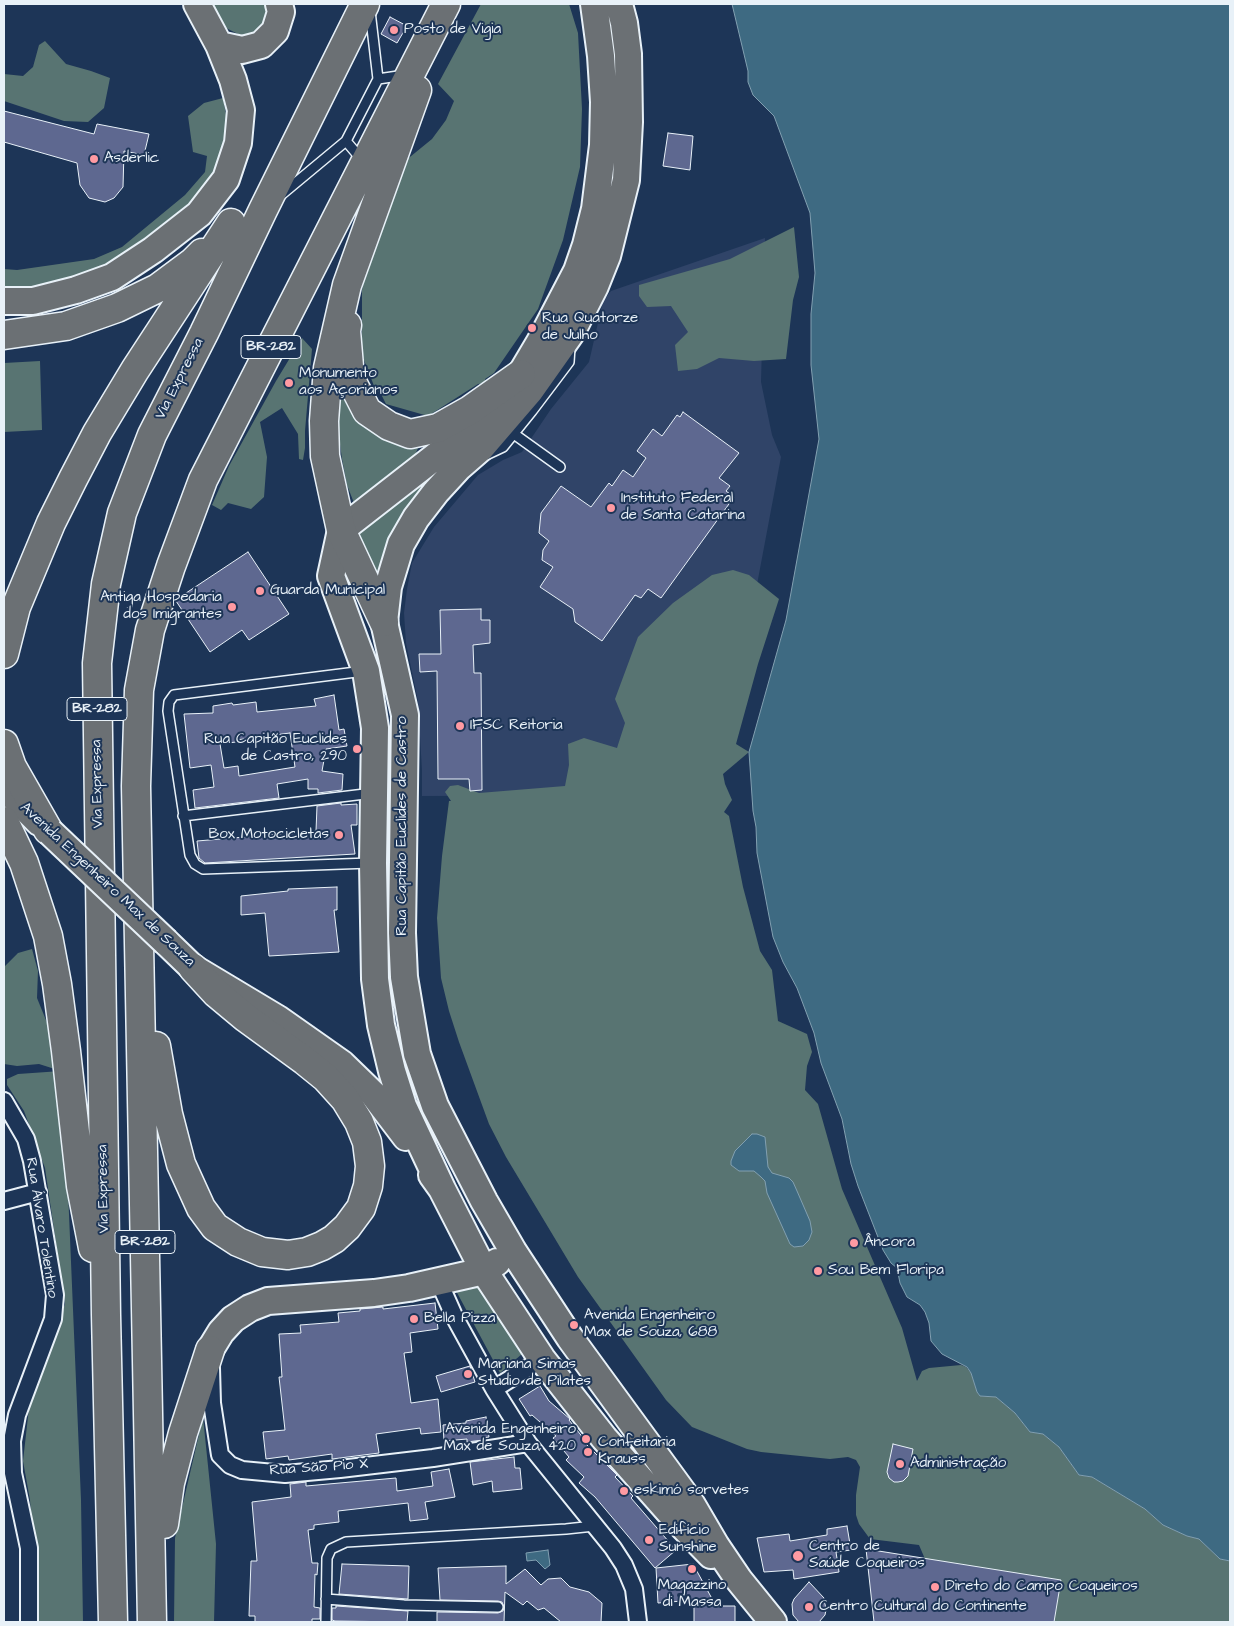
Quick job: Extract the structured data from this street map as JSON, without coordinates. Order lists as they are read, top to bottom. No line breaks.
{"streets":{"highway":["BR-282","Via Expressa"],"main road":["Rua Capitão Euclides de Castro","Avenida Engenheiro Max de Souza"],"street":["Rua Álvaro Tolentino","Rua São Pio X"]},"crossings":[["Rua Capitão Euclides de Castro","Avenida Engenheiro Max de Souza"]],"places":["Posto de Vigia","Asderlic","Rua Quatorze de Julho","Monumento aos Açorianos","Instituto Federal de Santa Catarina","Guarda Municipal","Antiga Hospedaria dos Imigrantes","IFSC Reitoria","Rua Capitão Euclides de Castro, 290","Box Motocicletas","Âncora","Sou Bem Floripa","Bella Pizza","Avenida Engenheiro Max de Souza, 688","Mariana Simas Studio de Pilates","Avenida Engenheiro Max de Souza, 420","Confeitaria Krauss","Administração","eskimó sorvetes","Edifício Sunshine","Centro de Saúde Coqueiros","Magazzino di Massa","Direto do Campo Coqueiros","Centro Cultural do Continente"]}
